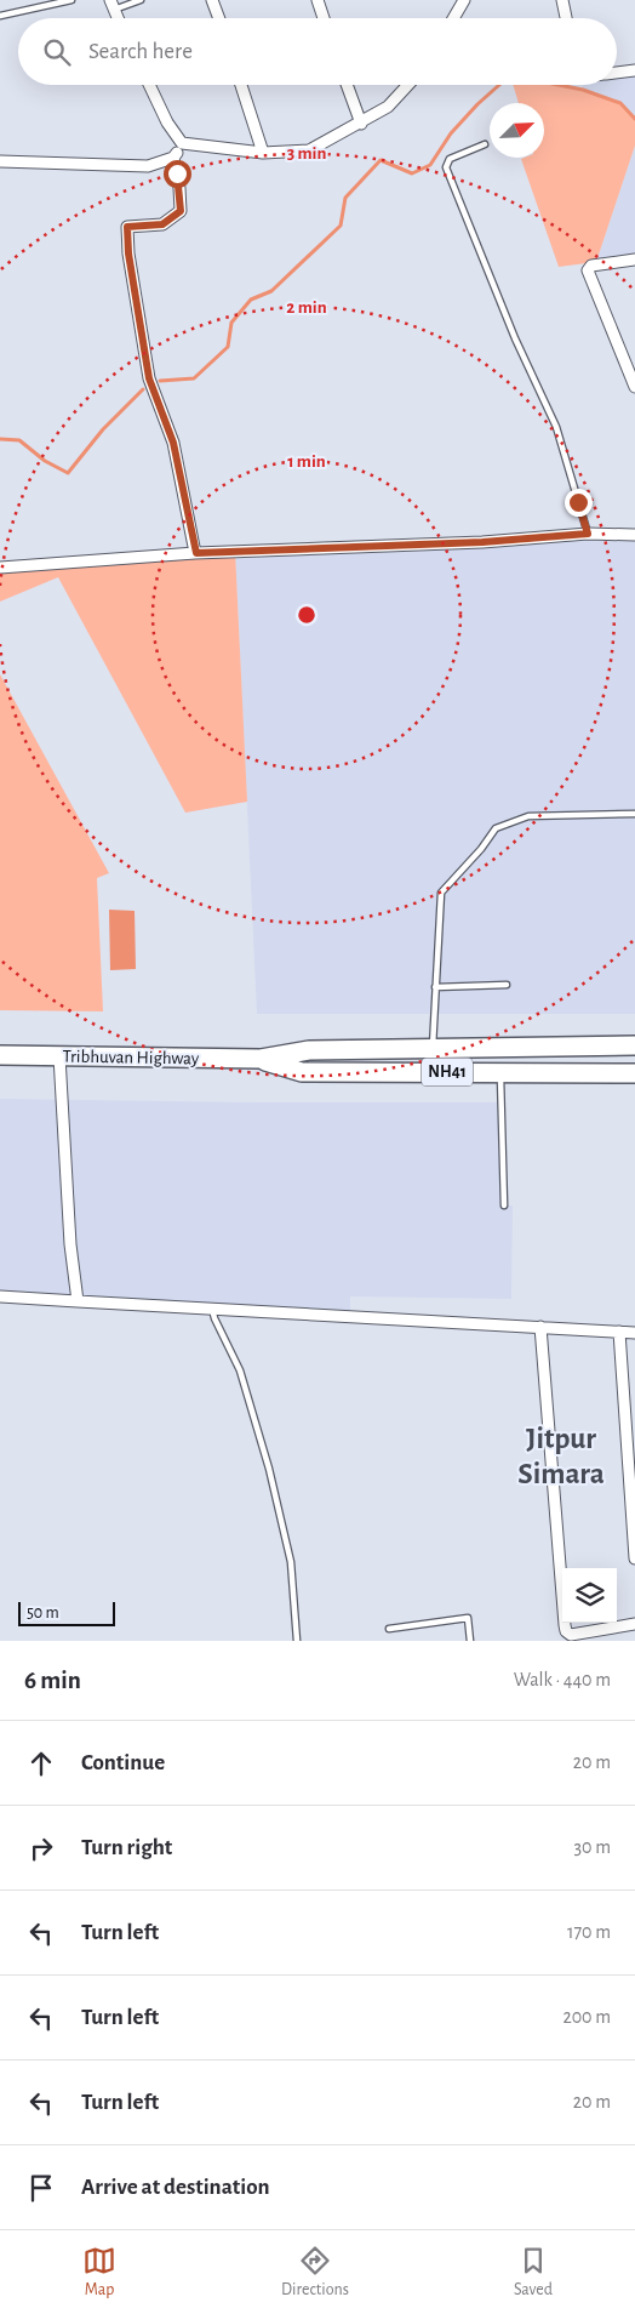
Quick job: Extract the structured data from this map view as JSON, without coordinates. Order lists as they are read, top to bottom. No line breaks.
{"streets":{"highway":["Tribhuvan Highway","NH41"]},"crossings":[["Tribhuvan Highway","NH41"]],"districts":["Jitpur Simara"],"scale_bar":"50 m","north":"top right","page":{"search":"Search here","scale":"50 m","heading":["6 min","Walk · 440 m"],"list":[["Continue","20 m"],["Turn right","30 m"],["Turn left","170 m"],["Turn left","200 m"],["Turn left","20 m"],"Arrive at destination"],"nav":["Map","Directions","Saved"]},"rings":["3 min","2 min","1 min"]}
